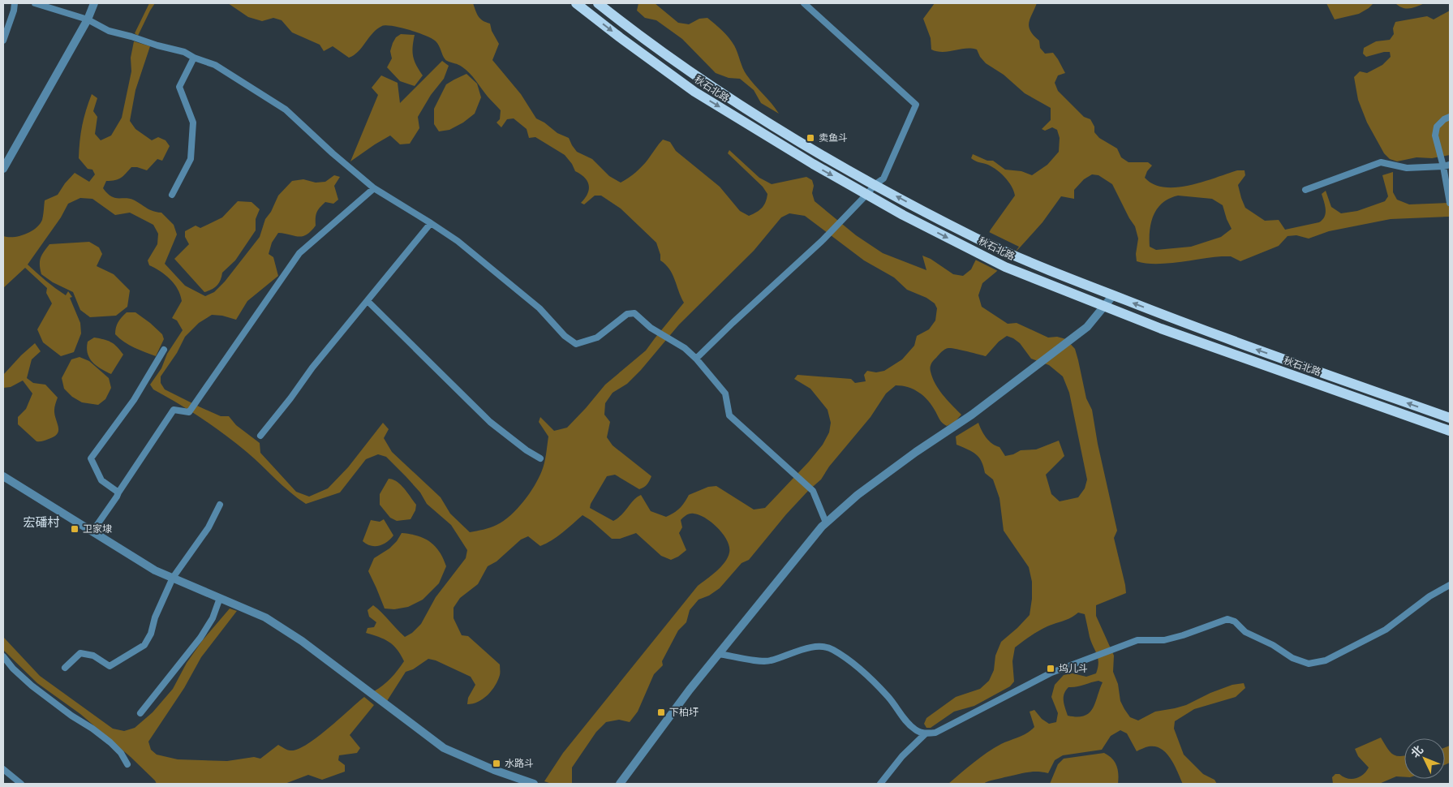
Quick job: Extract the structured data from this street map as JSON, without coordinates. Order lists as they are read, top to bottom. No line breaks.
{"streets":{"main road":["秋石北路"]},"districts":["宏磻村"],"places":{"transit":["卖鱼斗","卫家埭","坞儿斗","下柏圩","水路斗"]},"north":"top left"}
